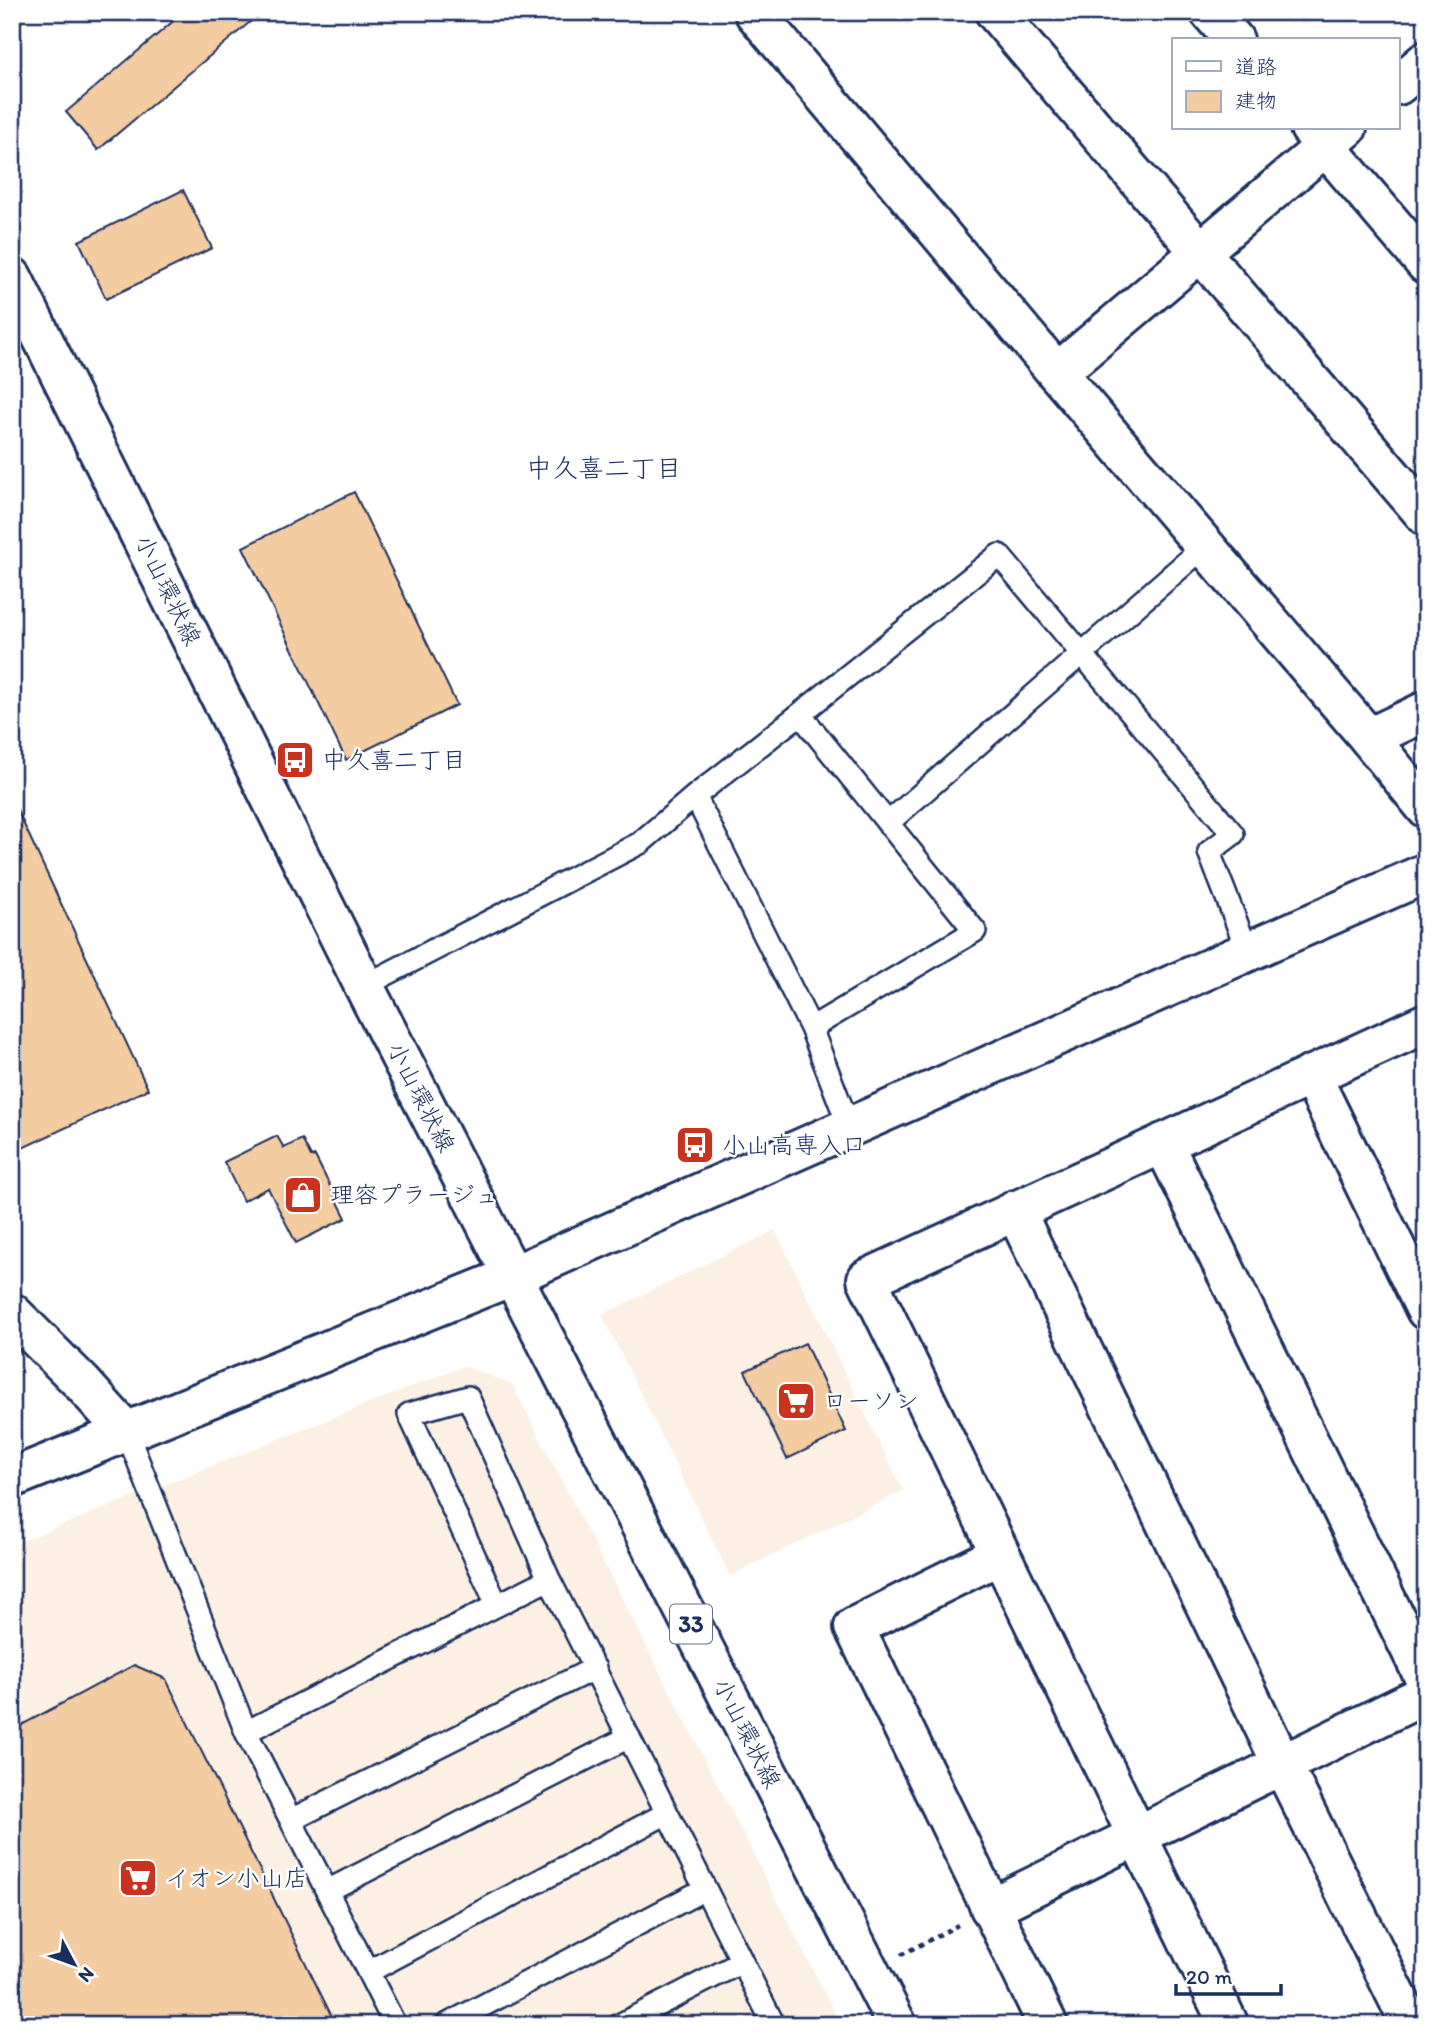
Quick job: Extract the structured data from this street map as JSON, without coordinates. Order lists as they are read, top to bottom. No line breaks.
{"streets":{"street":["小山環状線","33"]},"districts":["中久喜二丁目"],"places":{"bus stop":["中久喜二丁目","小山高専入口"],"shop":["理容プラージュ"],"supermarket":["ローソン","イオン小山店"]},"legend":["道路","建物"],"scale_bar":"20 m","north":"bottom right"}
